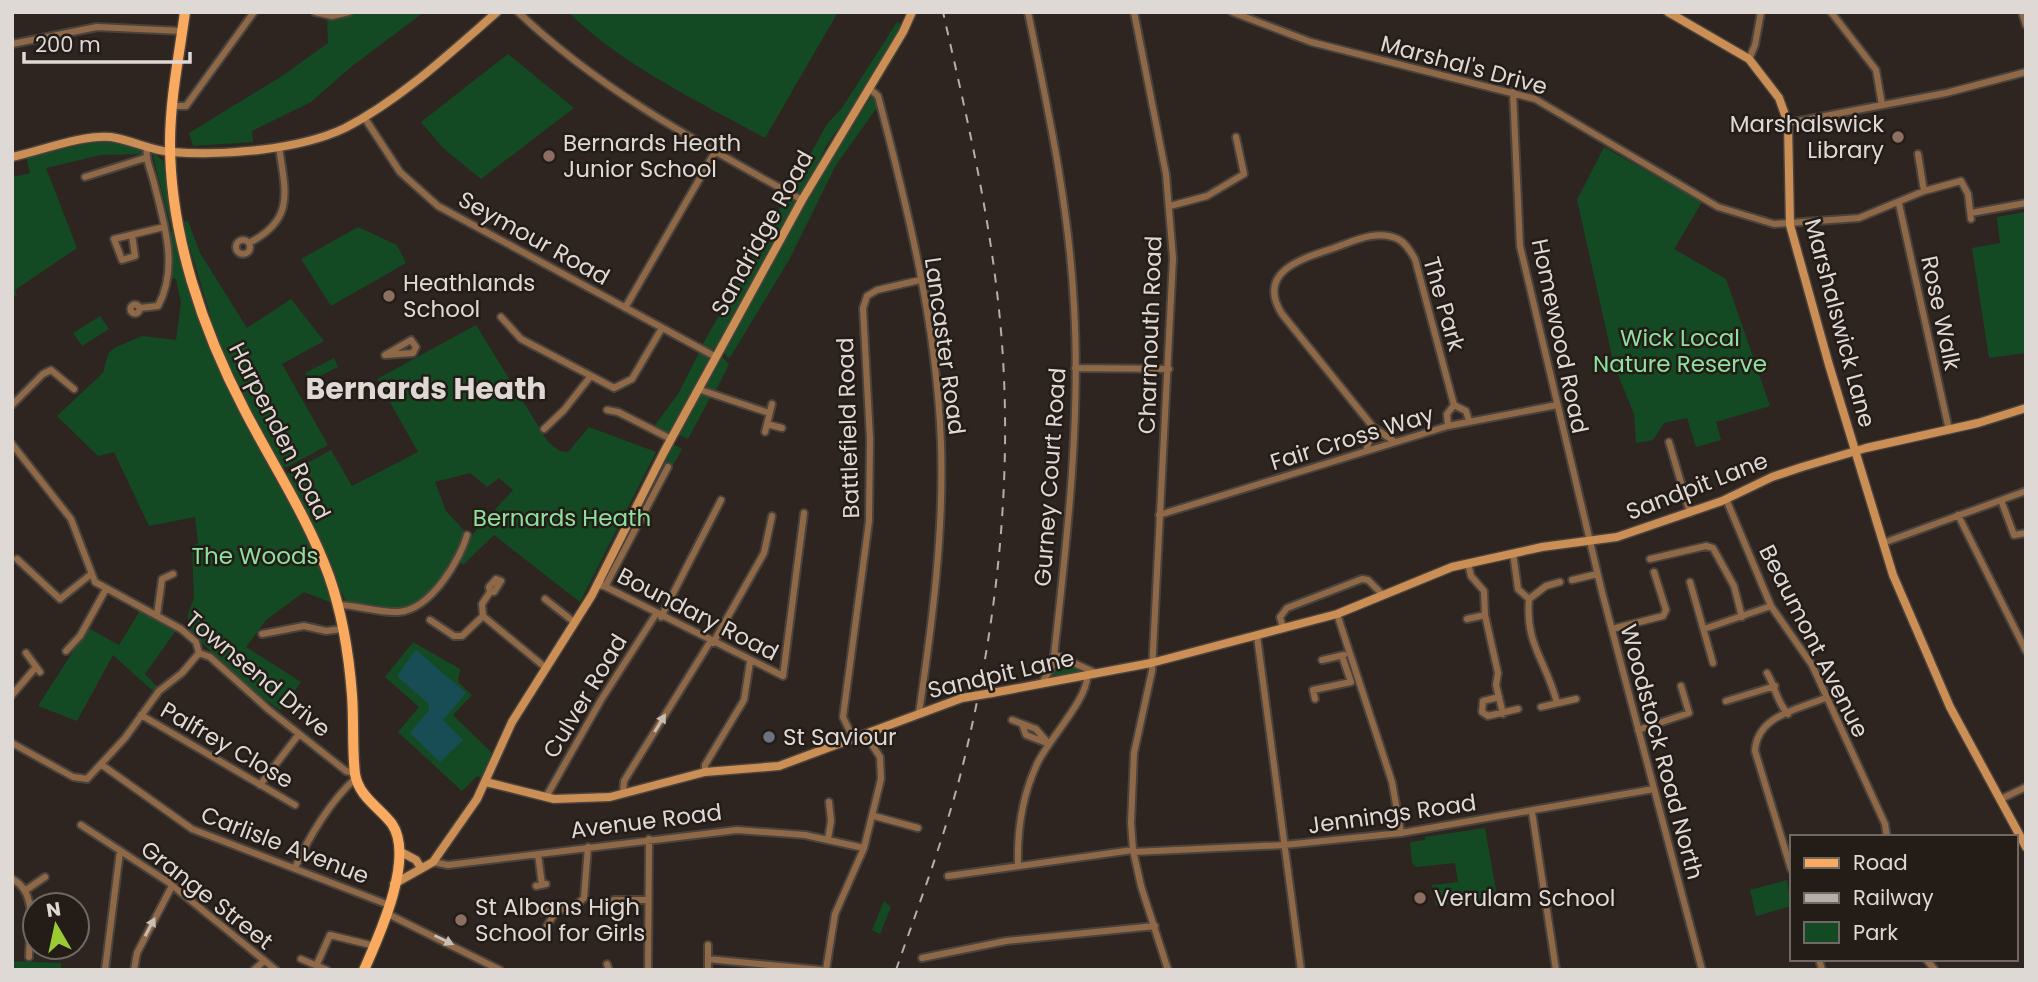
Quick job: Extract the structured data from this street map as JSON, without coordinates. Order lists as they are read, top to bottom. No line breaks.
{"streets":{"main road":["Harpenden Road"],"street":["Marshal's Drive","Sandridge Road","Seymour Road","The Park","Rose Walk","Marshalswick Lane","Charmouth Road","Homewood Road","Lancaster Road","Battlefield Road","Fair Cross Way","Gurney Court Road","Sandpit Lane","Boundary Road","Beaumont Avenue","Townsend Drive","Culver Road","Palfrey Close","Woodstock Road North","Jennings Road","Avenue Road","Carlisle Avenue","Grange Street"]},"crossings":[["Marshal's Drive","Rose Walk"],["Marshal's Drive","Marshalswick Lane"],["Marshal's Drive","Homewood Road"],["Sandridge Road","Seymour Road"],["Sandridge Road","Lancaster Road"],["Sandridge Road","Sandpit Lane"],["Sandridge Road","Boundary Road"],["Sandridge Road","Avenue Road"],["The Park","Fair Cross Way"],["Rose Walk","Sandpit Lane"],["Marshalswick Lane","Sandpit Lane"],["Charmouth Road","Fair Cross Way"],["Charmouth Road","Sandpit Lane"],["Charmouth Road","Jennings Road"],["Homewood Road","Fair Cross Way"],["Homewood Road","Sandpit Lane"],["Homewood Road","Woodstock Road North"],["Lancaster Road","Battlefield Road"],["Lancaster Road","Sandpit Lane"],["Battlefield Road","Sandpit Lane"],["Harpenden Road","Townsend Drive"],["Gurney Court Road","Sandpit Lane"],["Sandpit Lane","Beaumont Avenue"],["Sandpit Lane","Culver Road"],["Sandpit Lane","Woodstock Road North"],["Boundary Road","Culver Road"],["Woodstock Road North","Jennings Road"]],"districts":["Bernards Heath"],"parks":["Wick Local Nature Reserve","Bernards Heath","The Woods"],"places":["Marshalswick Library","Bernards Heath Junior School","Heathlands School","St Saviour","Verulam School","St Albans High School for Girls"],"legend":["Road","Railway","Park"],"scale_bar":"200 m","north":"top"}
